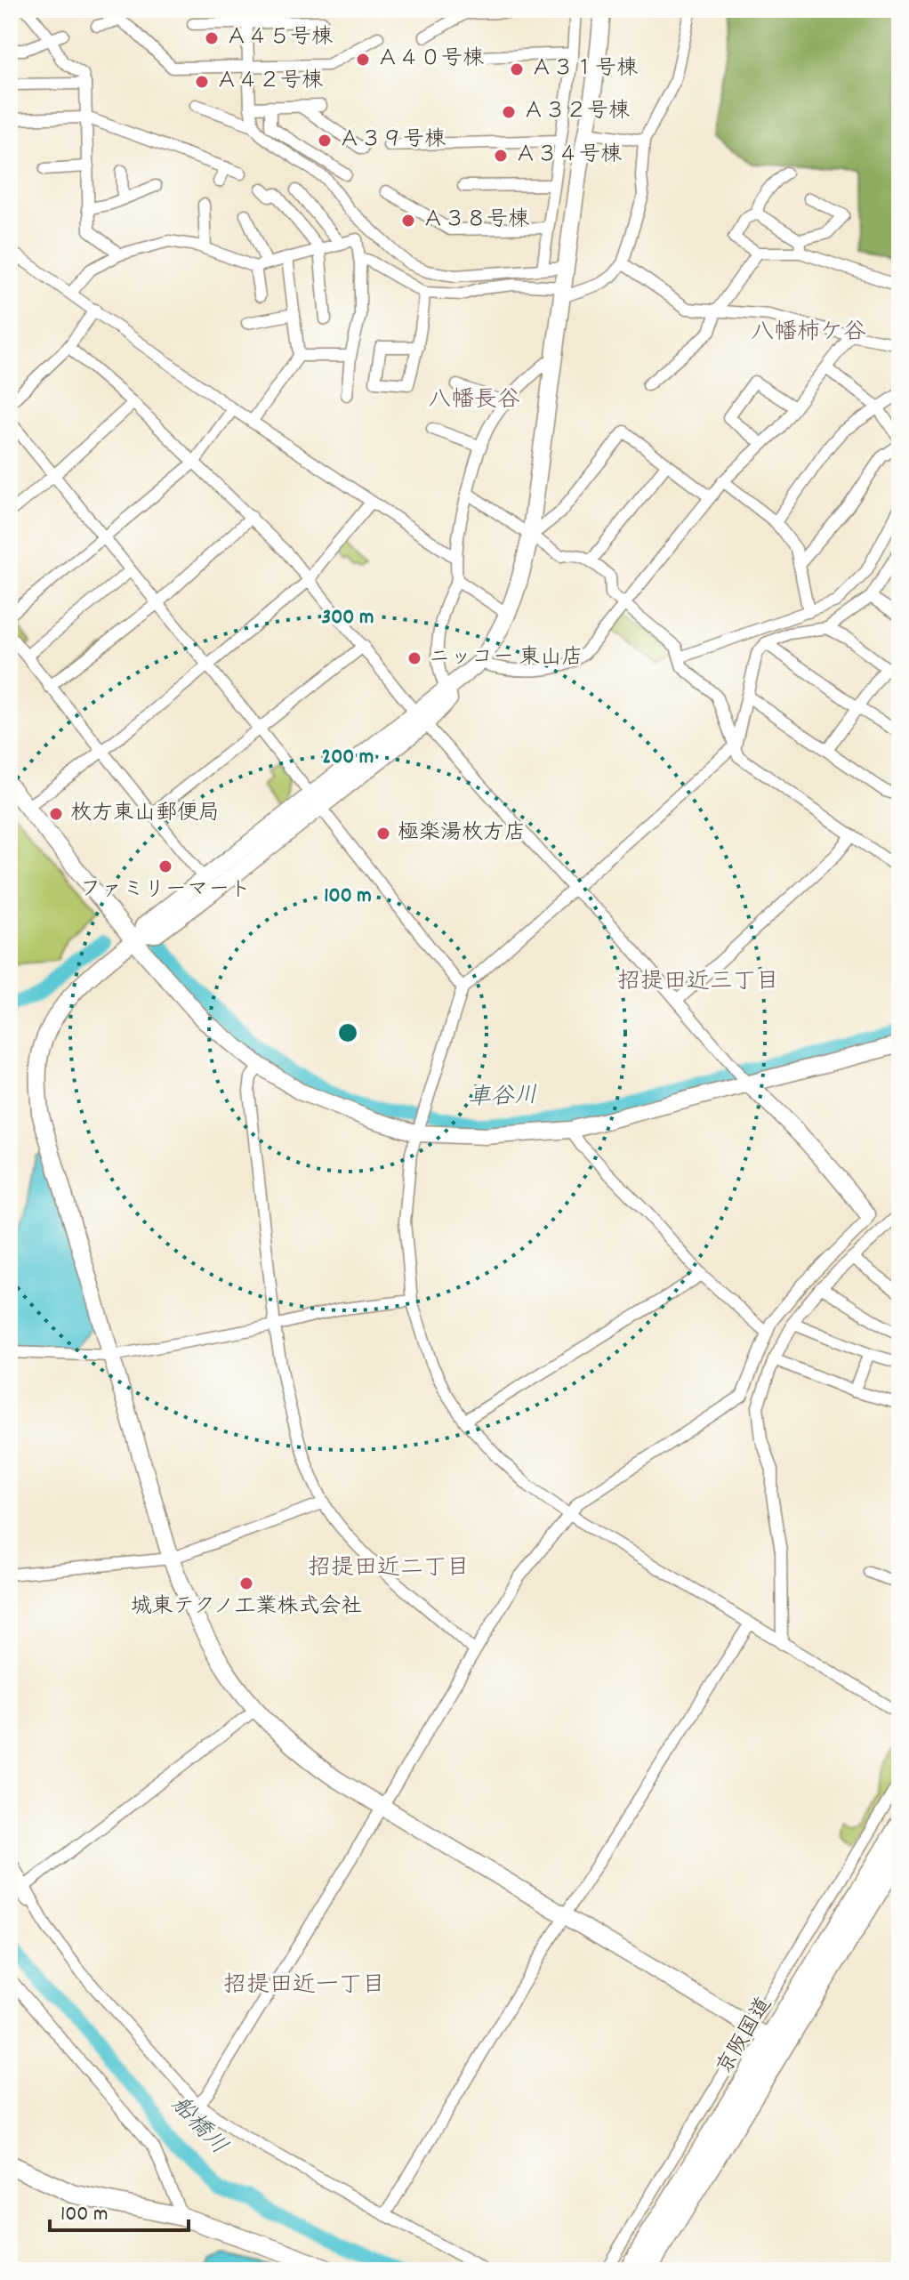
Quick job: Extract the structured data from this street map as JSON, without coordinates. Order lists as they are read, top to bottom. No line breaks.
{"streets":{"highway":["京阪国道"]},"districts":["八幡柿ケ谷","八幡長谷","招提田近三丁目","招提田近二丁目","招提田近一丁目"],"water":["車谷川","船橋川"],"places":["Ａ４５号棟","Ａ４０号棟","Ａ３１号棟","Ａ４２号棟","Ａ３２号棟","Ａ３９号棟","Ａ３４号棟","Ａ３８号棟","ニッコー 東山店","枚方東山郵便局","極楽湯枚方店","ファミリーマート","城東テクノ工業株式会社"],"scale_bar":"100 m","rings":["300 m","200 m","100 m"]}
